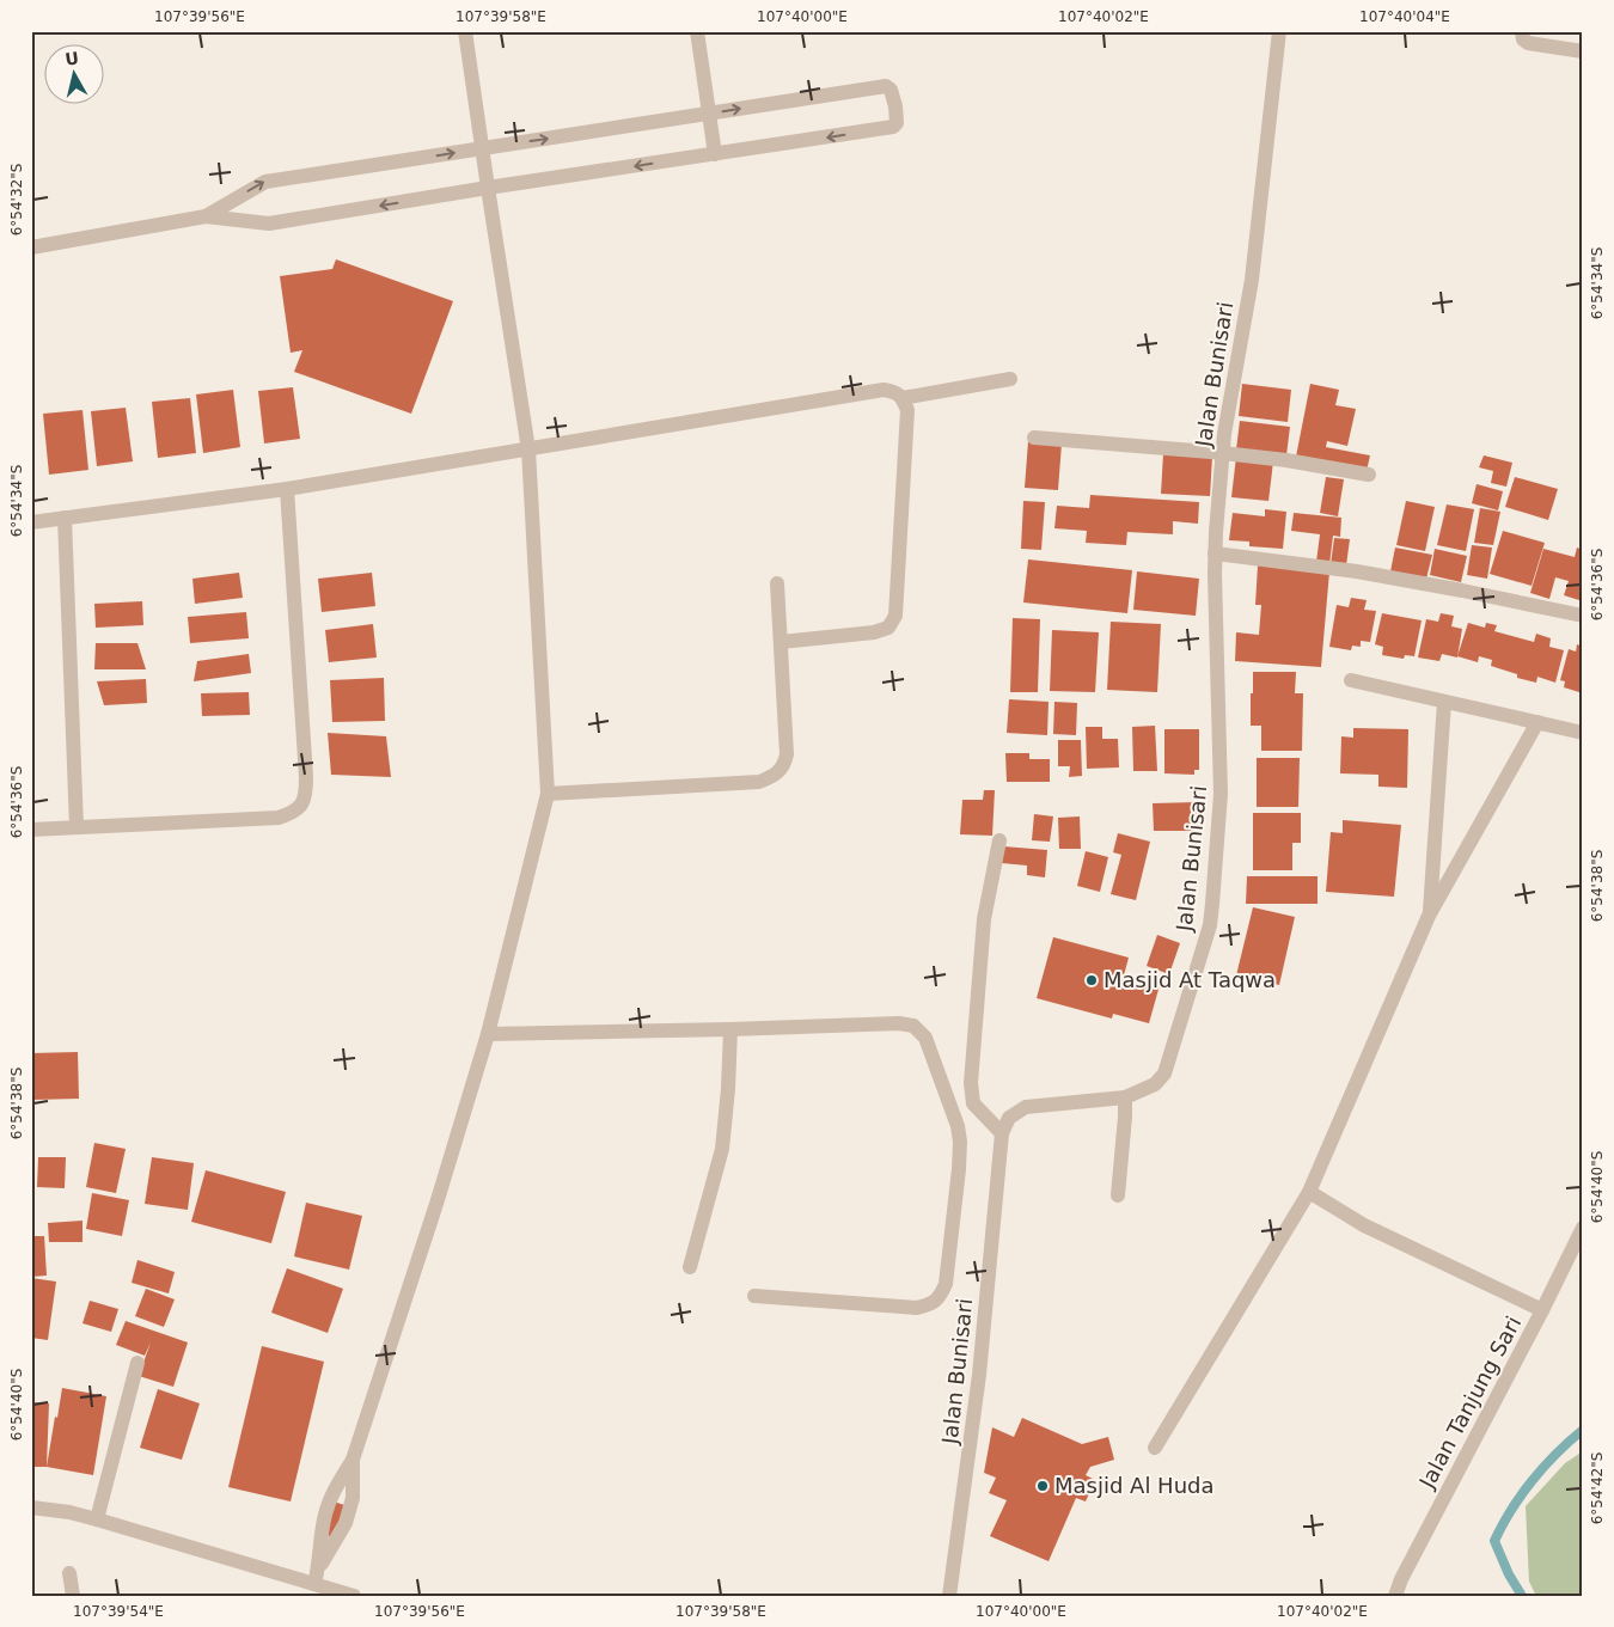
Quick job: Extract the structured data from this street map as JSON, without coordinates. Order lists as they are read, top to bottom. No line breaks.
{"streets":{"street":["Jalan Bunisari","Jalan Tanjung Sari"]},"places":["Masjid At Taqwa","Masjid Al Huda"],"north":"top","coordinates":["107°39'56\"E","107°39'58\"E","107°40'00\"E","107°40'02\"E","107°40'04\"E","6°54'32\"S","6°54'34\"S","6°54'36\"S","6°54'38\"S","6°54'40\"S","6°54'42\"S","107°39'54\"E"]}
